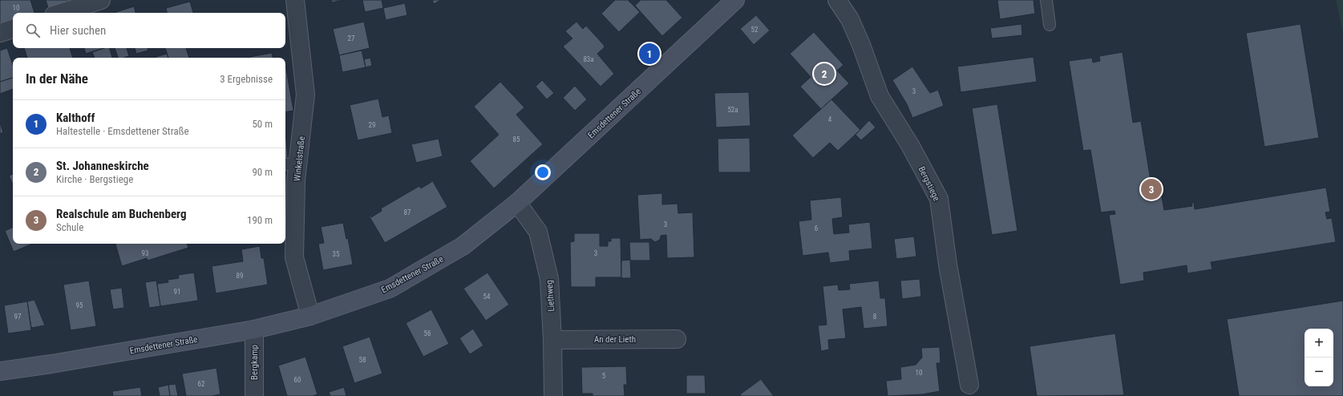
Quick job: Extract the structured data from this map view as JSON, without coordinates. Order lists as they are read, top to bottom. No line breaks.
{"streets":{"main road":["Emsdettener Straße"],"street":["Winkelstraße","Bergstiege","Liethweg","An der Lieth","Bergkamp"]},"crossings":[["Emsdettener Straße","Winkelstraße"],["Emsdettener Straße","Liethweg"],["Emsdettener Straße","Bergkamp"],["Liethweg","An der Lieth"]],"house_numbers":["10","52","27","83a","3","52a","4","29","85","87","3","6","93","3","35","89","91","54","95","97","8","56","58","10","5","60","62"],"page":{"search":"Hier suchen","pins":["1","2","3"],"heading":["In der Nähe","3 Ergebnisse"],"list":[{"mark":"1","name":"Kalthoff","note":"Haltestelle · Emsdettener Straße","value":"50 m"},{"mark":"2","name":"St. Johanneskirche","note":"Kirche · Bergstiege","value":"90 m"},{"mark":"3","name":"Realschule am Buchenberg","note":"Schule","value":"190 m"}],"map_buttons":["+","−"]}}
